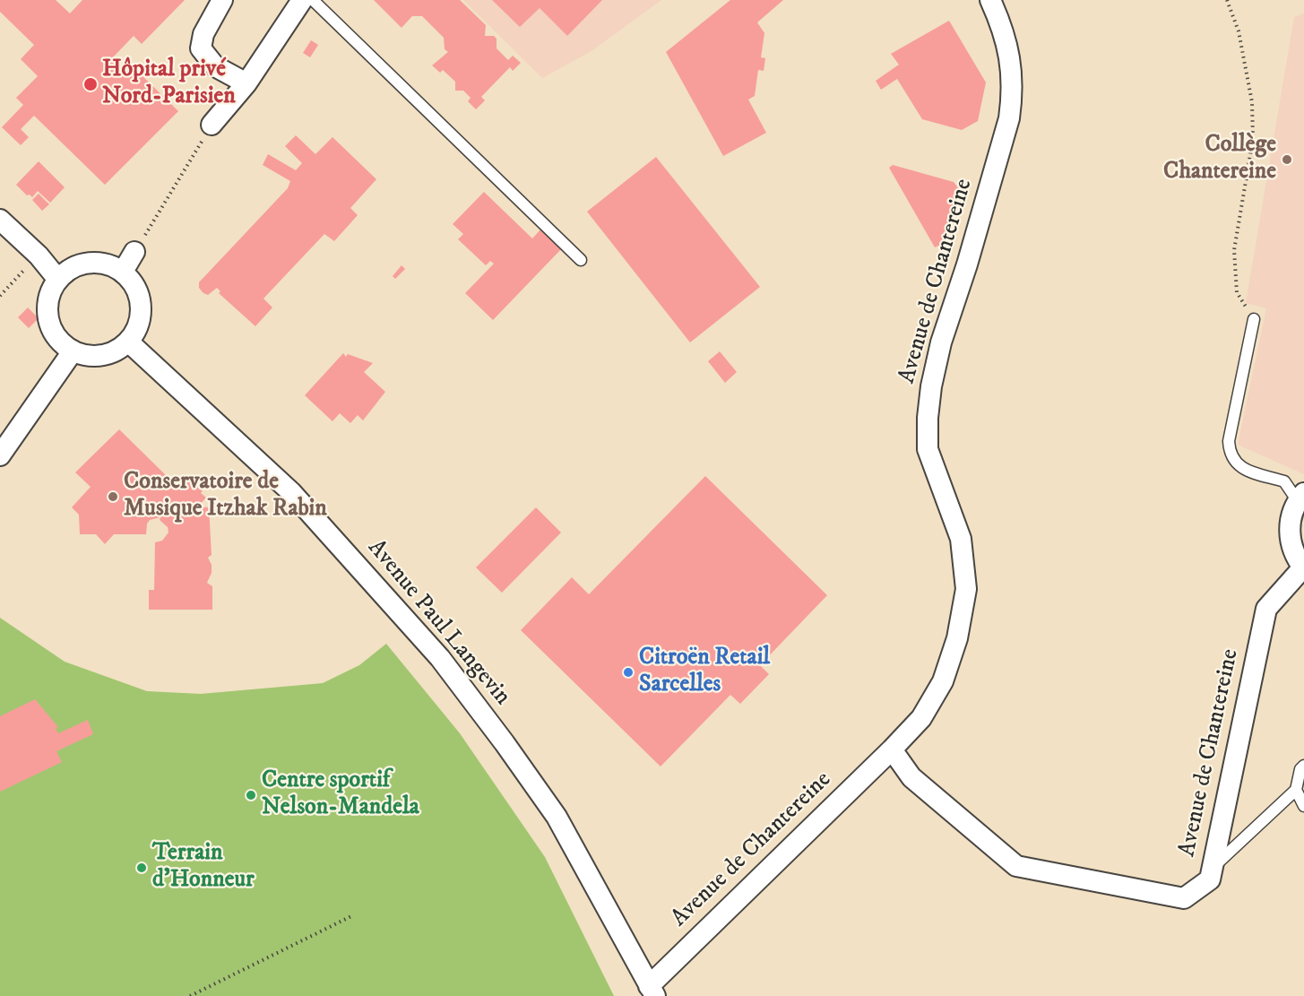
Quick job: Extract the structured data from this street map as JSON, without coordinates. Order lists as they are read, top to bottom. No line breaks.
{"streets":{"street":["Avenue de Chantereine","Avenue Paul Langevin"]},"crossings":[["Avenue de Chantereine","Avenue Paul Langevin"]],"places":["Hôpital privé Nord-Parisien","Collège Chantereine","Conservatoire de Musique Itzhak Rabin","Citroën Retail Sarcelles","Centre sportif Nelson-Mandela","Terrain d'Honneur"]}
